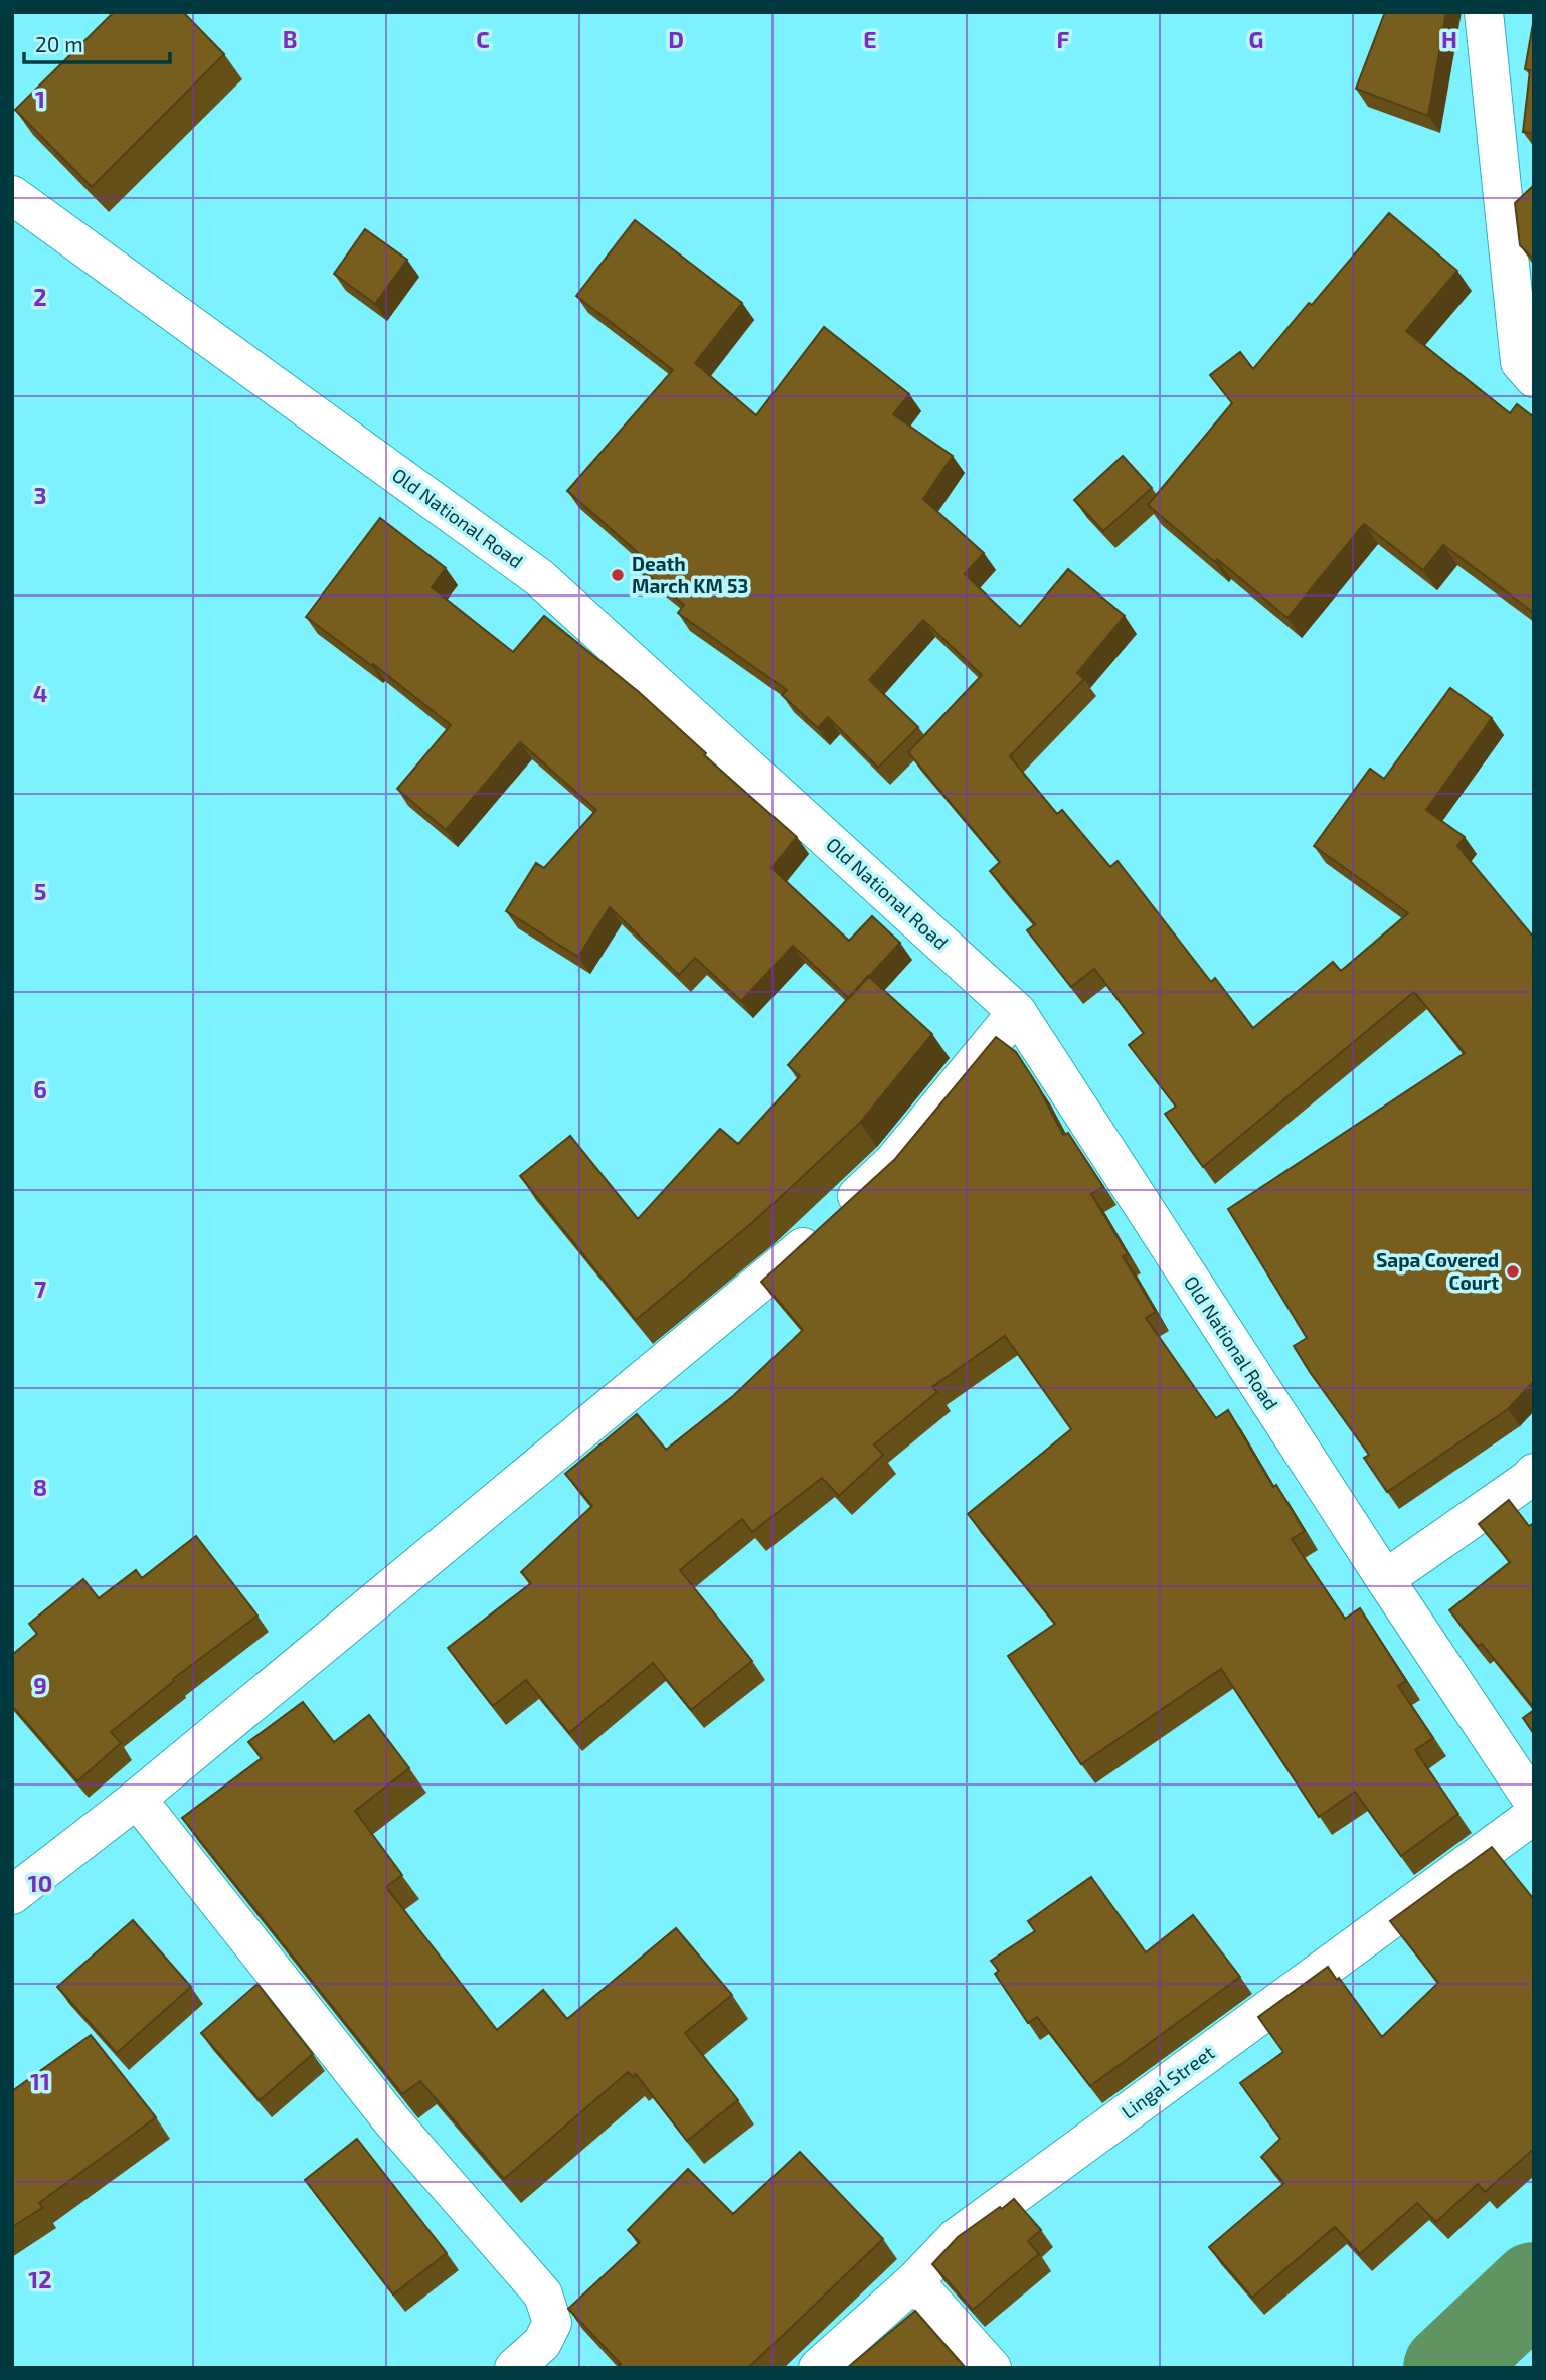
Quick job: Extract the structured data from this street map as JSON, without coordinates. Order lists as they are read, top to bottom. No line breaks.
{"streets":{"main road":["Old National Road","Lingal Street"]},"places":["Death March KM 53","Sapa Covered Court"],"scale_bar":"20 m","grid":{"columns":["B","C","D","E","F","G","H"],"rows":["1","2","3","4","5","6","7","8","9","10","11","12"]}}
